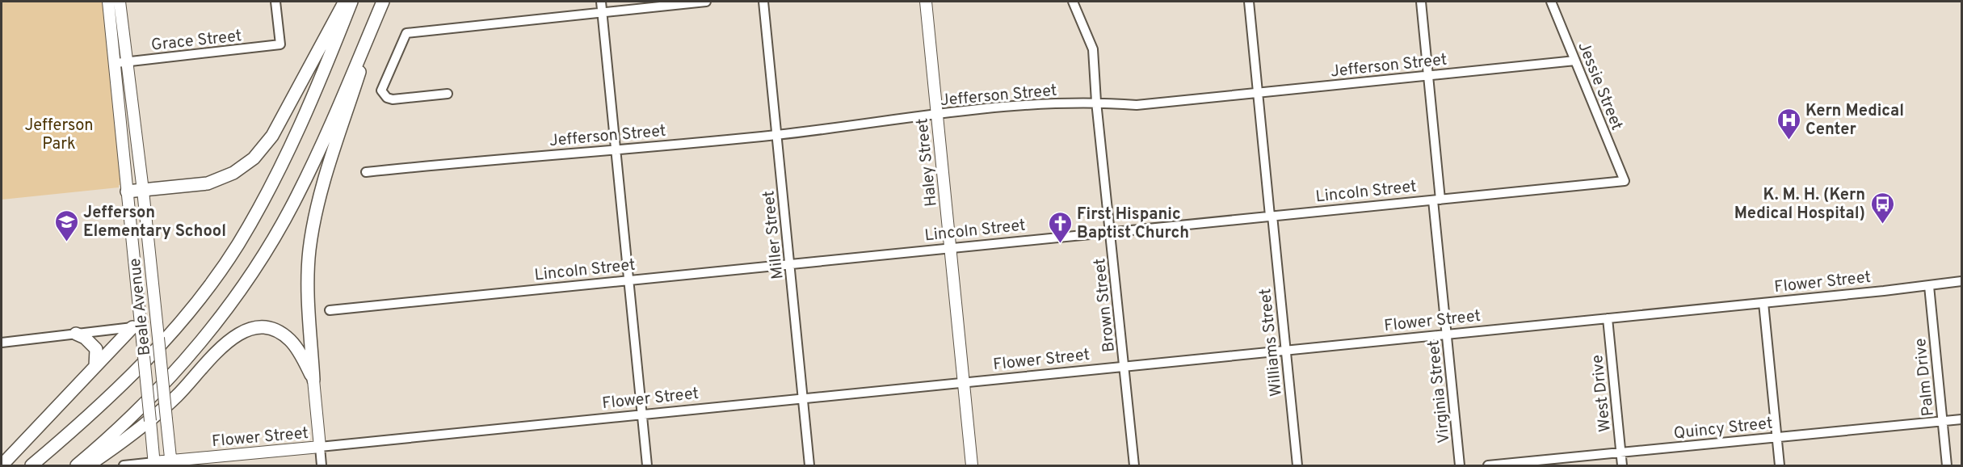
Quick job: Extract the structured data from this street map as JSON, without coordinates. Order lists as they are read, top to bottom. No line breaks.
{"streets":{"main road":["Haley Street","Flower Street","Beale Avenue"],"street":["Grace Street","Jefferson Street","Jessie Street","Lincoln Street","Miller Street","Brown Street","Williams Street","Palm Drive","Virginia Street","West Drive","Quincy Street"]},"crossings":[["Grace Street","Beale Avenue"],["Jefferson Street","Jessie Street"],["Jefferson Street","Haley Street"],["Jefferson Street","Miller Street"],["Jefferson Street","Brown Street"],["Jefferson Street","Williams Street"],["Jefferson Street","Virginia Street"],["Jessie Street","Lincoln Street"],["Haley Street","Lincoln Street"],["Haley Street","Flower Street"],["Lincoln Street","Miller Street"],["Lincoln Street","Brown Street"],["Lincoln Street","Williams Street"],["Lincoln Street","Virginia Street"],["Miller Street","Flower Street"],["Flower Street","Brown Street"],["Flower Street","Beale Avenue"],["Flower Street","Williams Street"],["Flower Street","Palm Drive"],["Flower Street","Virginia Street"],["Flower Street","West Drive"],["Palm Drive","Quincy Street"],["West Drive","Quincy Street"]],"parks":["Jefferson Park"],"places":{"hospital":["Kern Medical Center"],"bus stop":["K. M. H. (Kern Medical Hospital)"],"school or university":["Jefferson Elementary School"],"church":["First Hispanic Baptist Church"]}}
